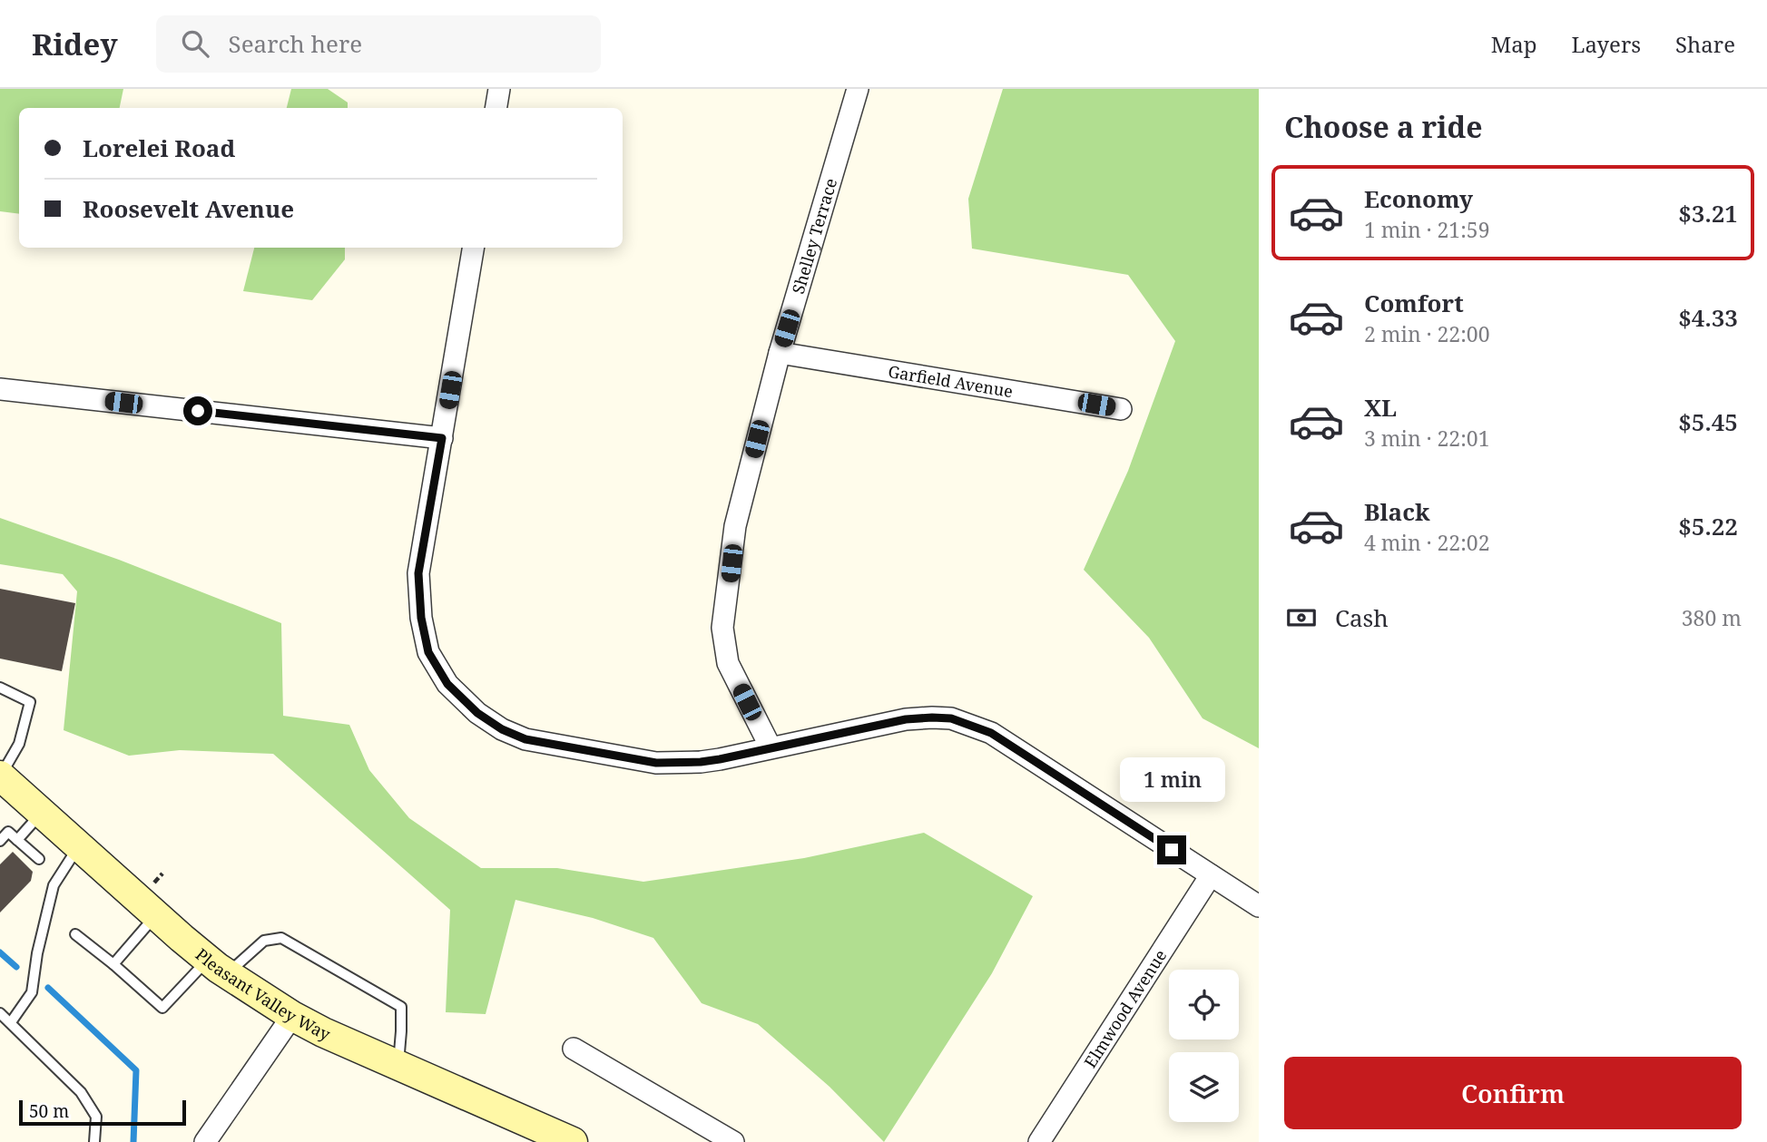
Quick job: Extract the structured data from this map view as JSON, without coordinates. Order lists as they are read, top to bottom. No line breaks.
{"streets":{"main road":["Pleasant Valley Way"],"street":["Shelley Terrace","Garfield Avenue","Elmwood Avenue"]},"crossings":[["Shelley Terrace","Garfield Avenue"]],"scale_bar":"50 m","page":{"header":"Ridey","search":"Search here","nav":["Map","Layers","Share"],"heading":"Choose a ride","banner":["Lorelei Road","Roosevelt Avenue"],"list":[{"name":"Economy","note":"1 min · 21:59","value":"$3.21"},{"name":"Comfort","note":"2 min · 22:00","value":"$4.33"},{"name":"XL","note":"3 min · 22:01","value":"$5.45"},{"name":"Black","note":"4 min · 22:02","value":"$5.22"}],"pay":["Cash","380 m"],"bubble":"1 min","buttons":"Confirm","scale":"50 m"}}
